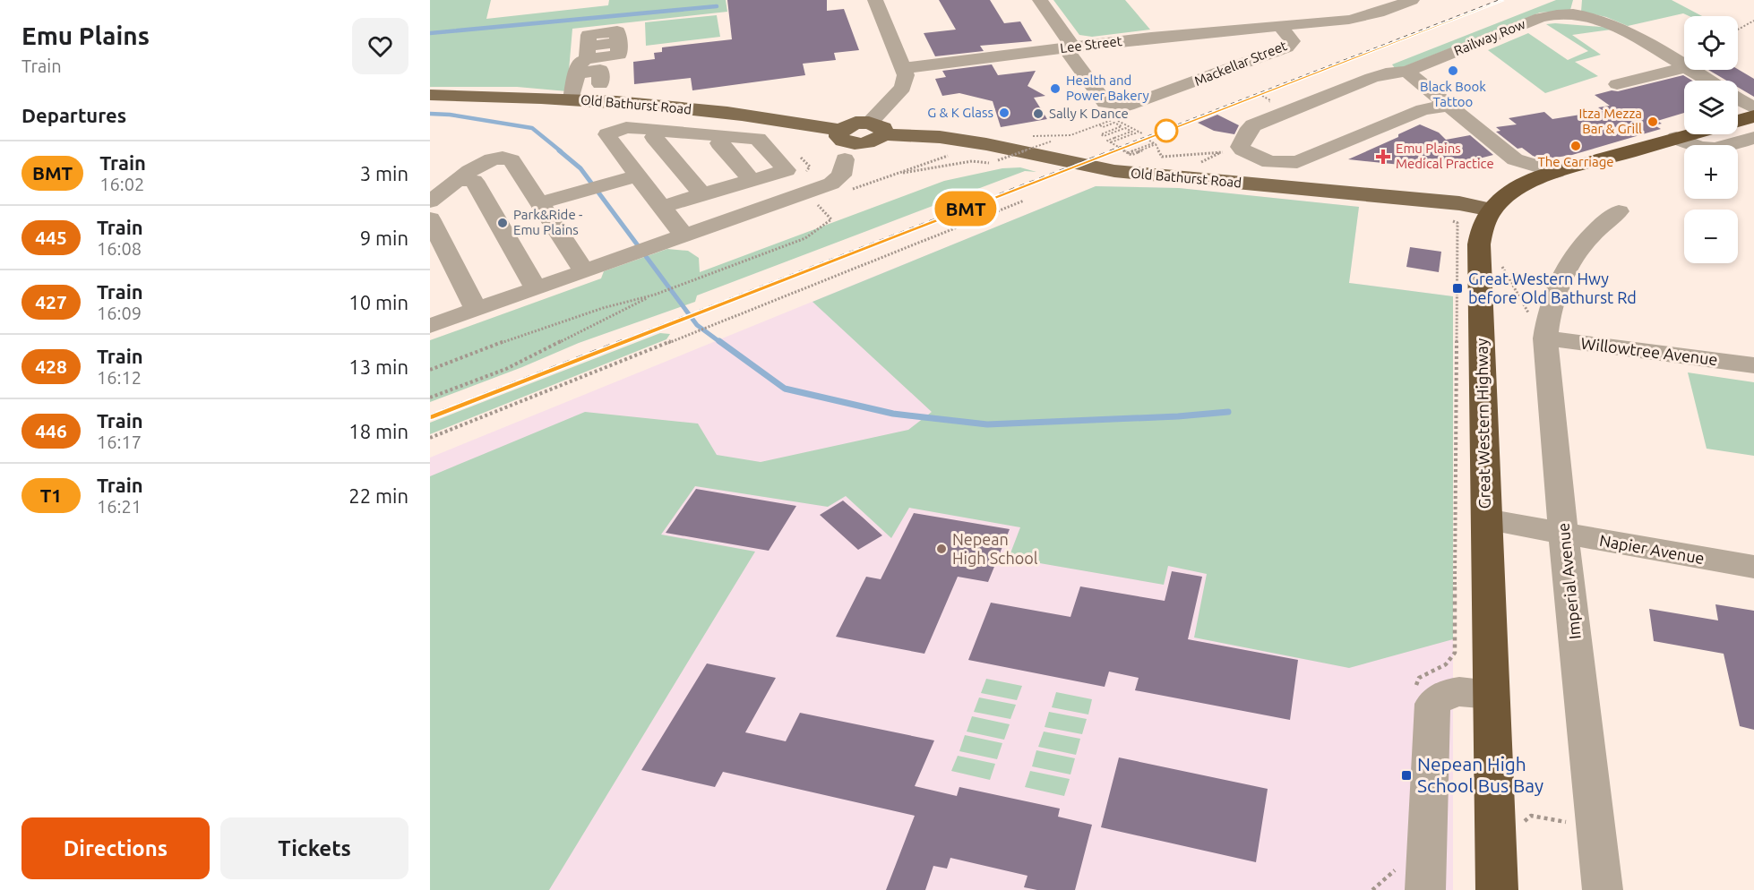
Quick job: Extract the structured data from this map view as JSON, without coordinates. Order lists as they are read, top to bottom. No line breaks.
{"streets":{"highway":["Great Western Highway"],"main road":["Old Bathurst Road"],"street":["Railway Row","Lee Street","Mackellar Street","Willowtree Avenue","Napier Avenue","Imperial Avenue"]},"crossings":[["Lee Street","Mackellar Street"],["Old Bathurst Road","Great Western Highway"],["Willowtree Avenue","Imperial Avenue"],["Great Western Highway","Napier Avenue"],["Napier Avenue","Imperial Avenue"]],"places":{"other":["Black Book Tattoo","Health and Power Bakery","G & K Glass","Sally K Dance","Itza Mezza Bar & Grill","The Carriage","Park&Ride - Emu Plains","Nepean High School"],"health":["Emu Plains Medical Practice"],"transit":["Great Western Hwy before Old Bathurst Rd","Nepean High School Bus Bay"]},"page":{"heading":[["Emu Plains","Train"],"Departures"],"on_map":"BMT","map_buttons":["+","−"],"list":[{"mark":"BMT","name":"Train","note":"16:02","value":"3 min"},{"mark":"445","name":"Train","note":"16:08","value":"9 min"},{"mark":"427","name":"Train","note":"16:09","value":"10 min"},{"mark":"428","name":"Train","note":"16:12","value":"13 min"},{"mark":"446","name":"Train","note":"16:17","value":"18 min"},{"mark":"T1","name":"Train","note":"16:21","value":"22 min"}],"buttons":["Directions","Tickets"]}}
